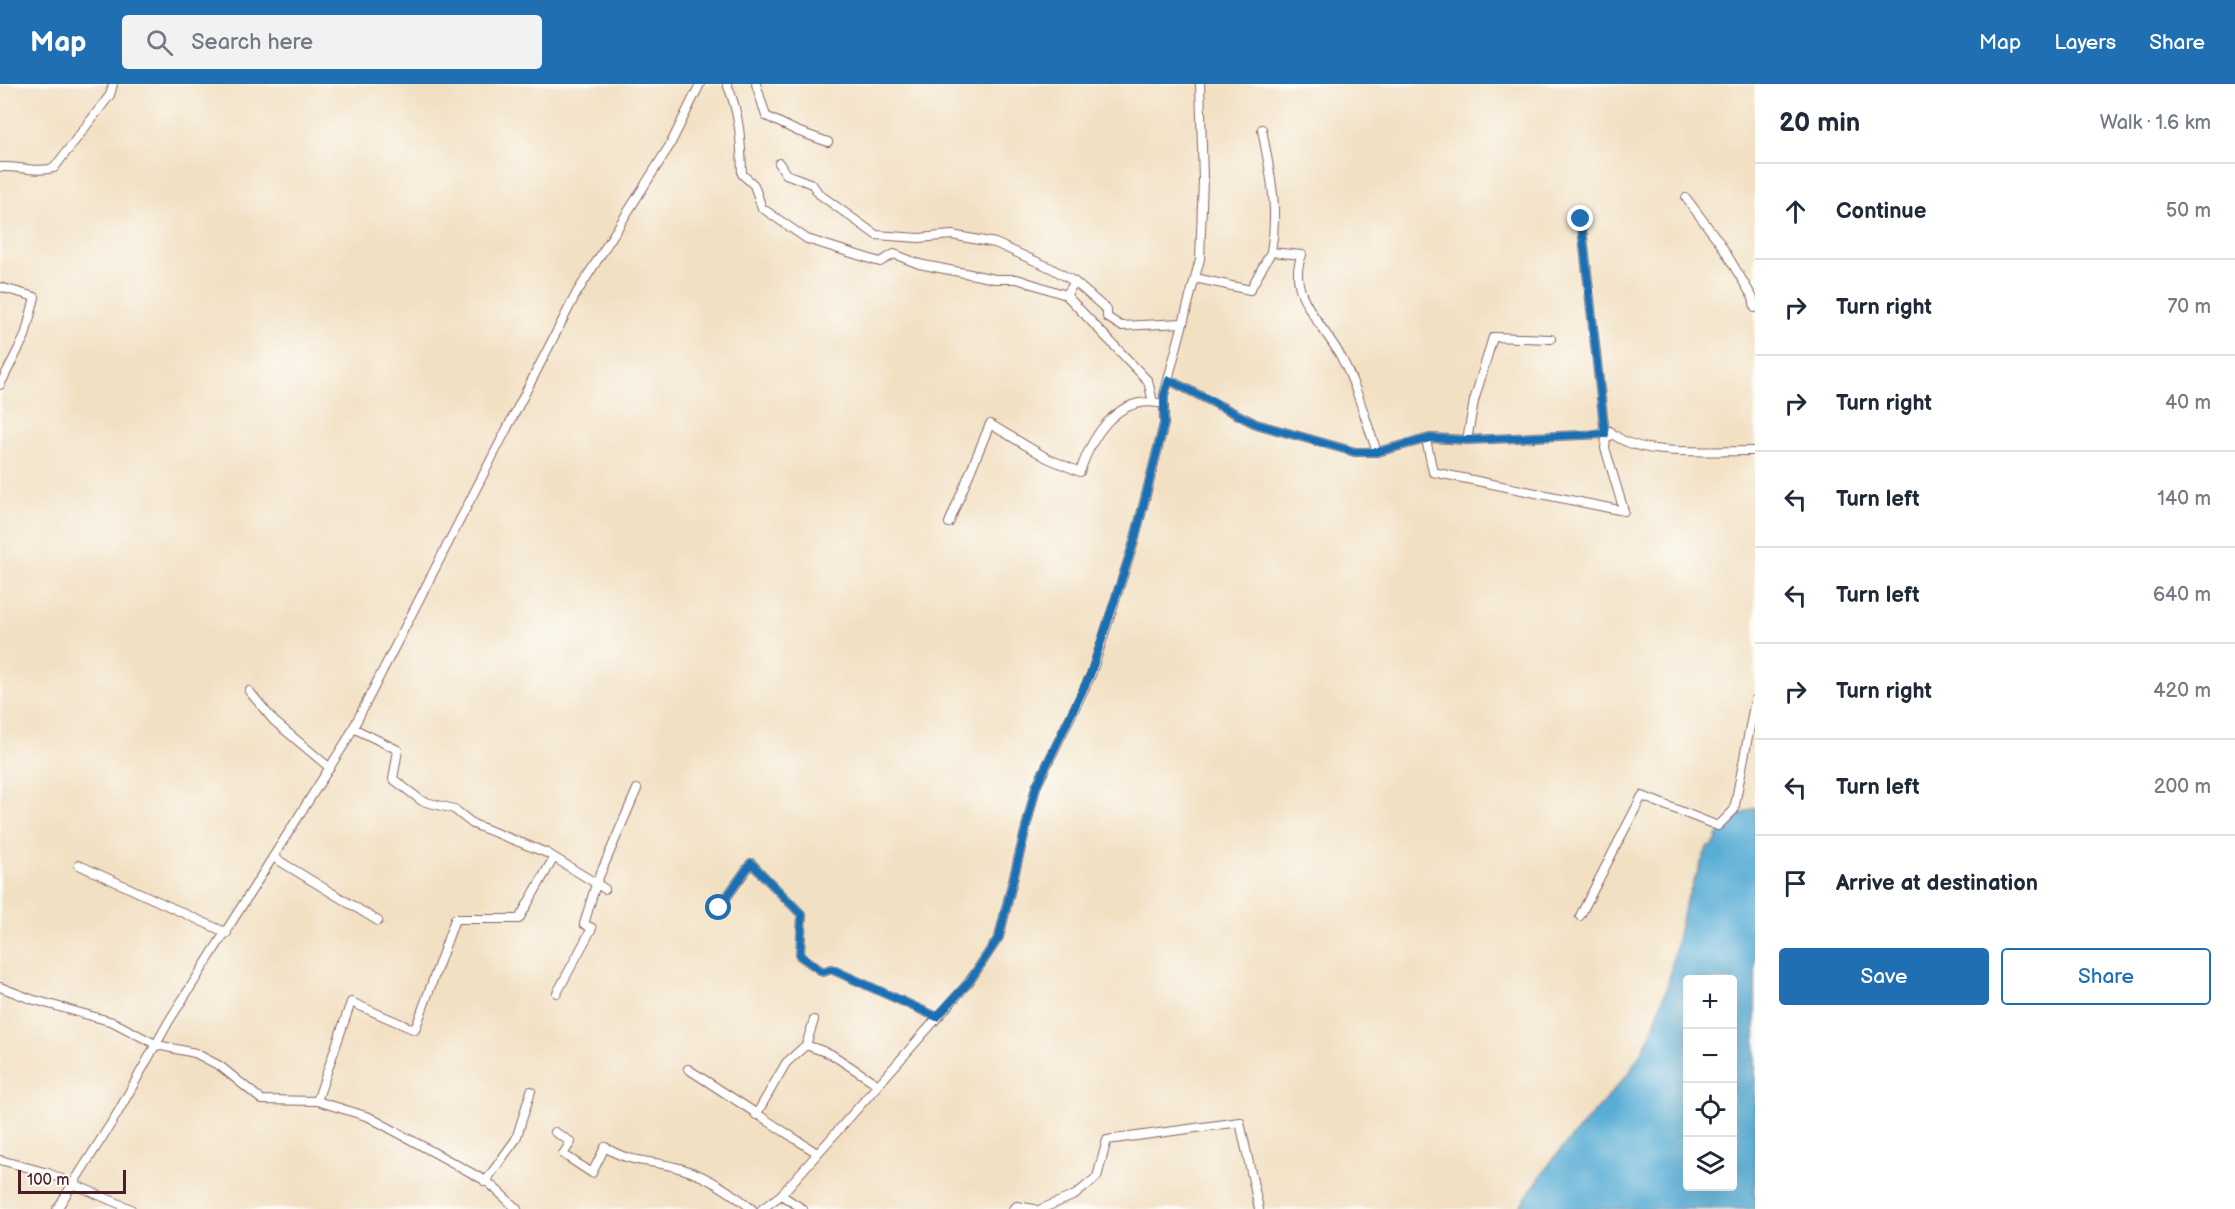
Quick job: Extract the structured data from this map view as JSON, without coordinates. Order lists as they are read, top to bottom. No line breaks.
{"scale_bar":"100 m","page":{"header":"Map","search":"Search here","nav":["Map","Layers","Share"],"heading":["20 min","Walk · 1.6 km"],"list":[["Continue","50 m"],["Turn right","70 m"],["Turn right","40 m"],["Turn left","140 m"],["Turn left","640 m"],["Turn right","420 m"],["Turn left","200 m"],"Arrive at destination"],"buttons":["Save","Share"],"map_buttons":["+","−"],"scale":"100 m"}}
